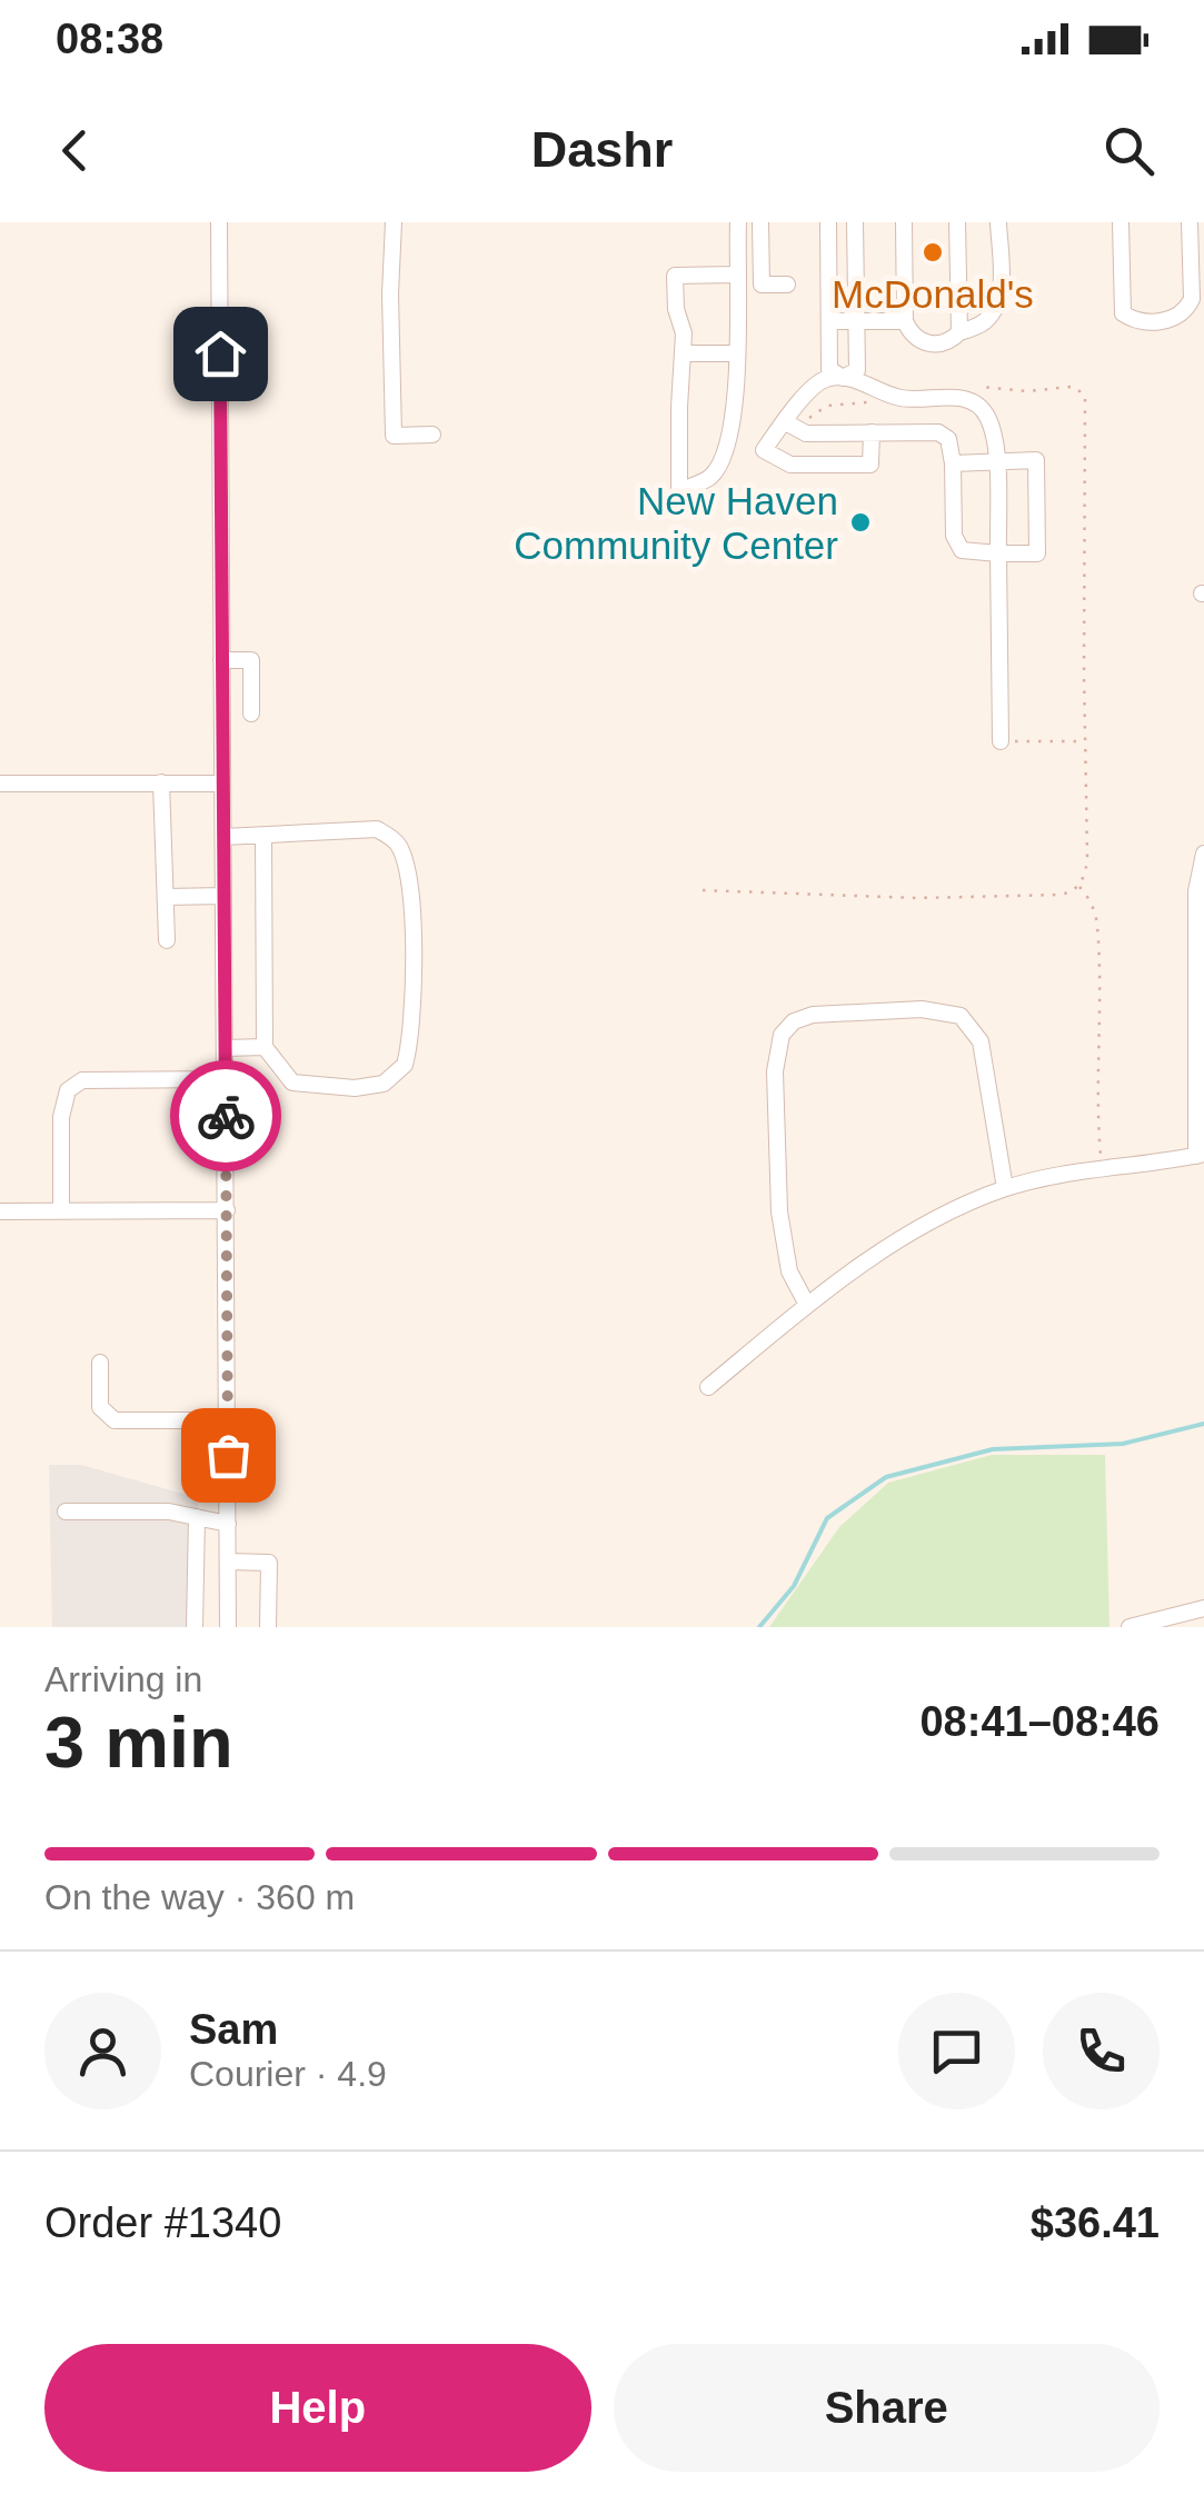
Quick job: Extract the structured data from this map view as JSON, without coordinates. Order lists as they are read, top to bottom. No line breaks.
{"places":["McDonald's","New Haven Community Center"],"page":{"status":"08:38","header":"Dashr","heading":["3 min","Arriving in","08:41–08:46"],"panel":["Sam","Courier · 4.9","Order #1340","$36.41"],"bar":"On the way · 360 m","buttons":["Help","Share"]}}
